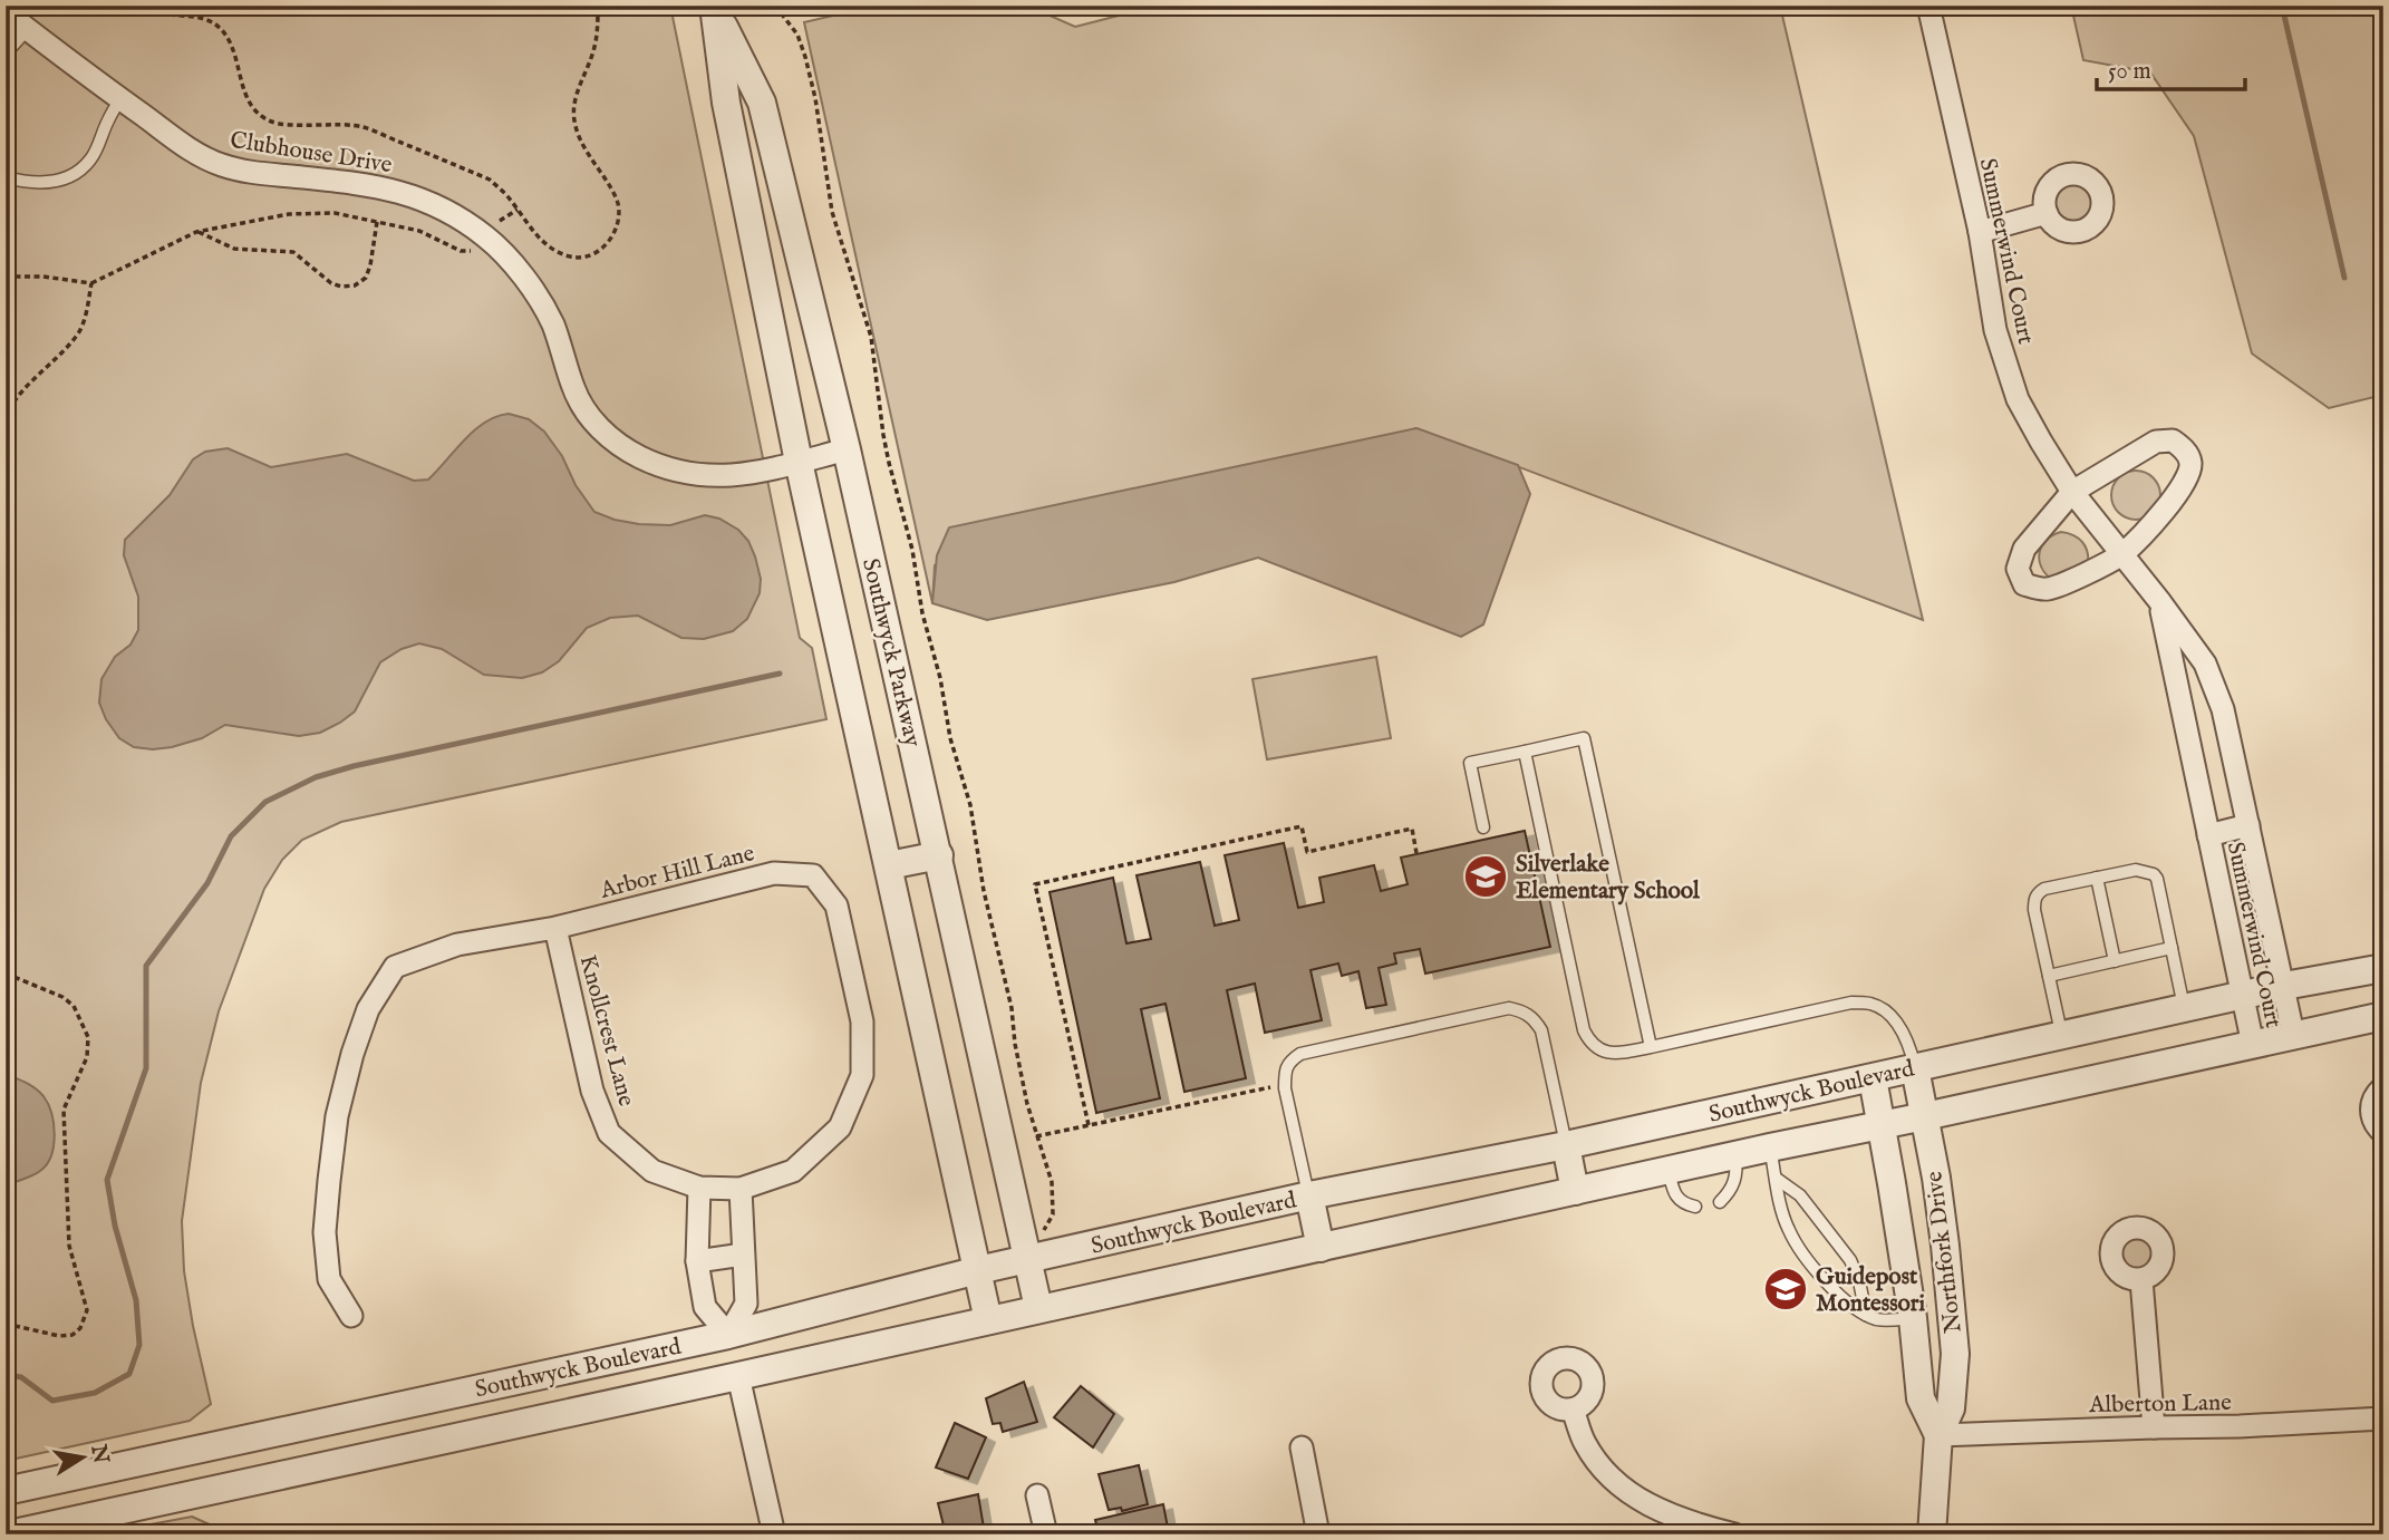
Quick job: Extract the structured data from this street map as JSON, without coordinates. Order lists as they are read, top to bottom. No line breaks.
{"streets":{"street":["Clubhouse Drive","Summerwind Court","Southwyck Parkway","Arbor Hill Lane","Knollcrest Lane","Southwyck Boulevard","Northfork Drive","Alberton Lane"]},"crossings":[["Clubhouse Drive","Southwyck Parkway"],["Summerwind Court","Southwyck Boulevard"],["Southwyck Parkway","Southwyck Boulevard"],["Arbor Hill Lane","Knollcrest Lane"],["Southwyck Boulevard","Northfork Drive"],["Northfork Drive","Alberton Lane"]],"places":{"school or university":["Silverlake Elementary School","Guidepost Montessori"]},"scale_bar":"50 m","north":"right"}
